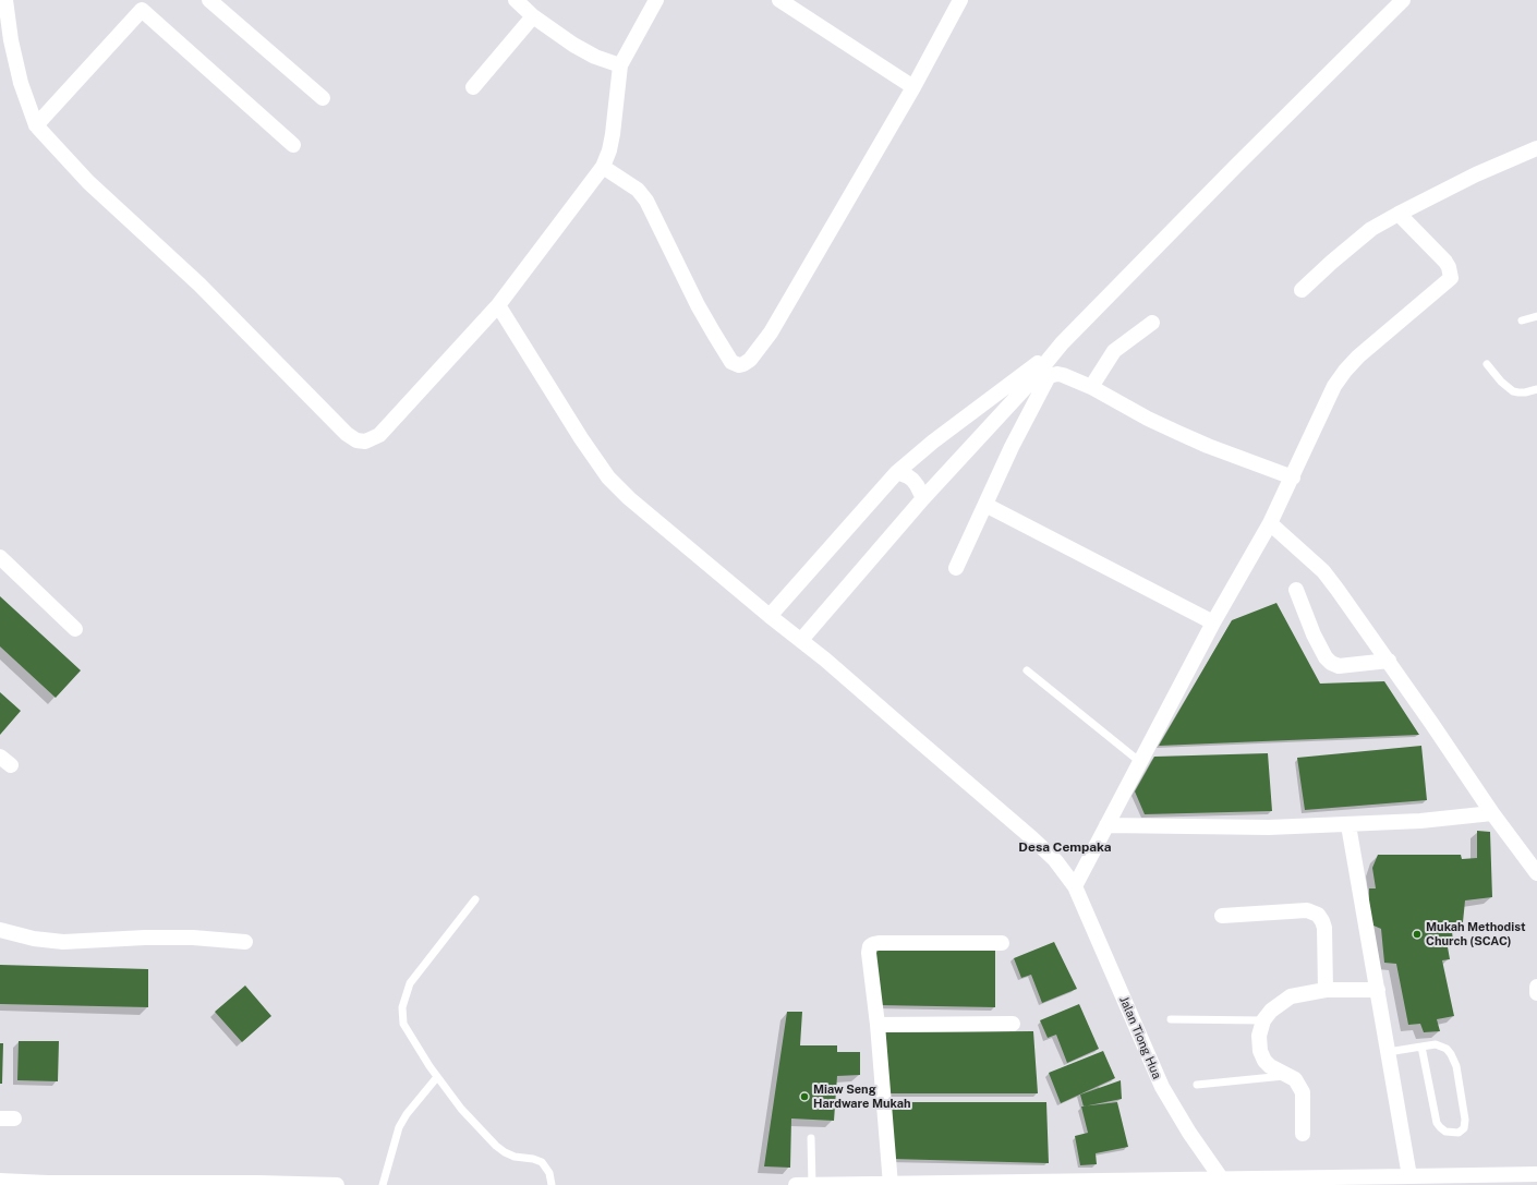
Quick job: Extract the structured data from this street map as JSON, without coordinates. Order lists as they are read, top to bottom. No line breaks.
{"streets":{"street":["Jalan Tiong Hua"]},"districts":["Desa Cempaka"],"places":["Mukah Methodist Church (SCAC)","Miaw Seng Hardware Mukah"]}
